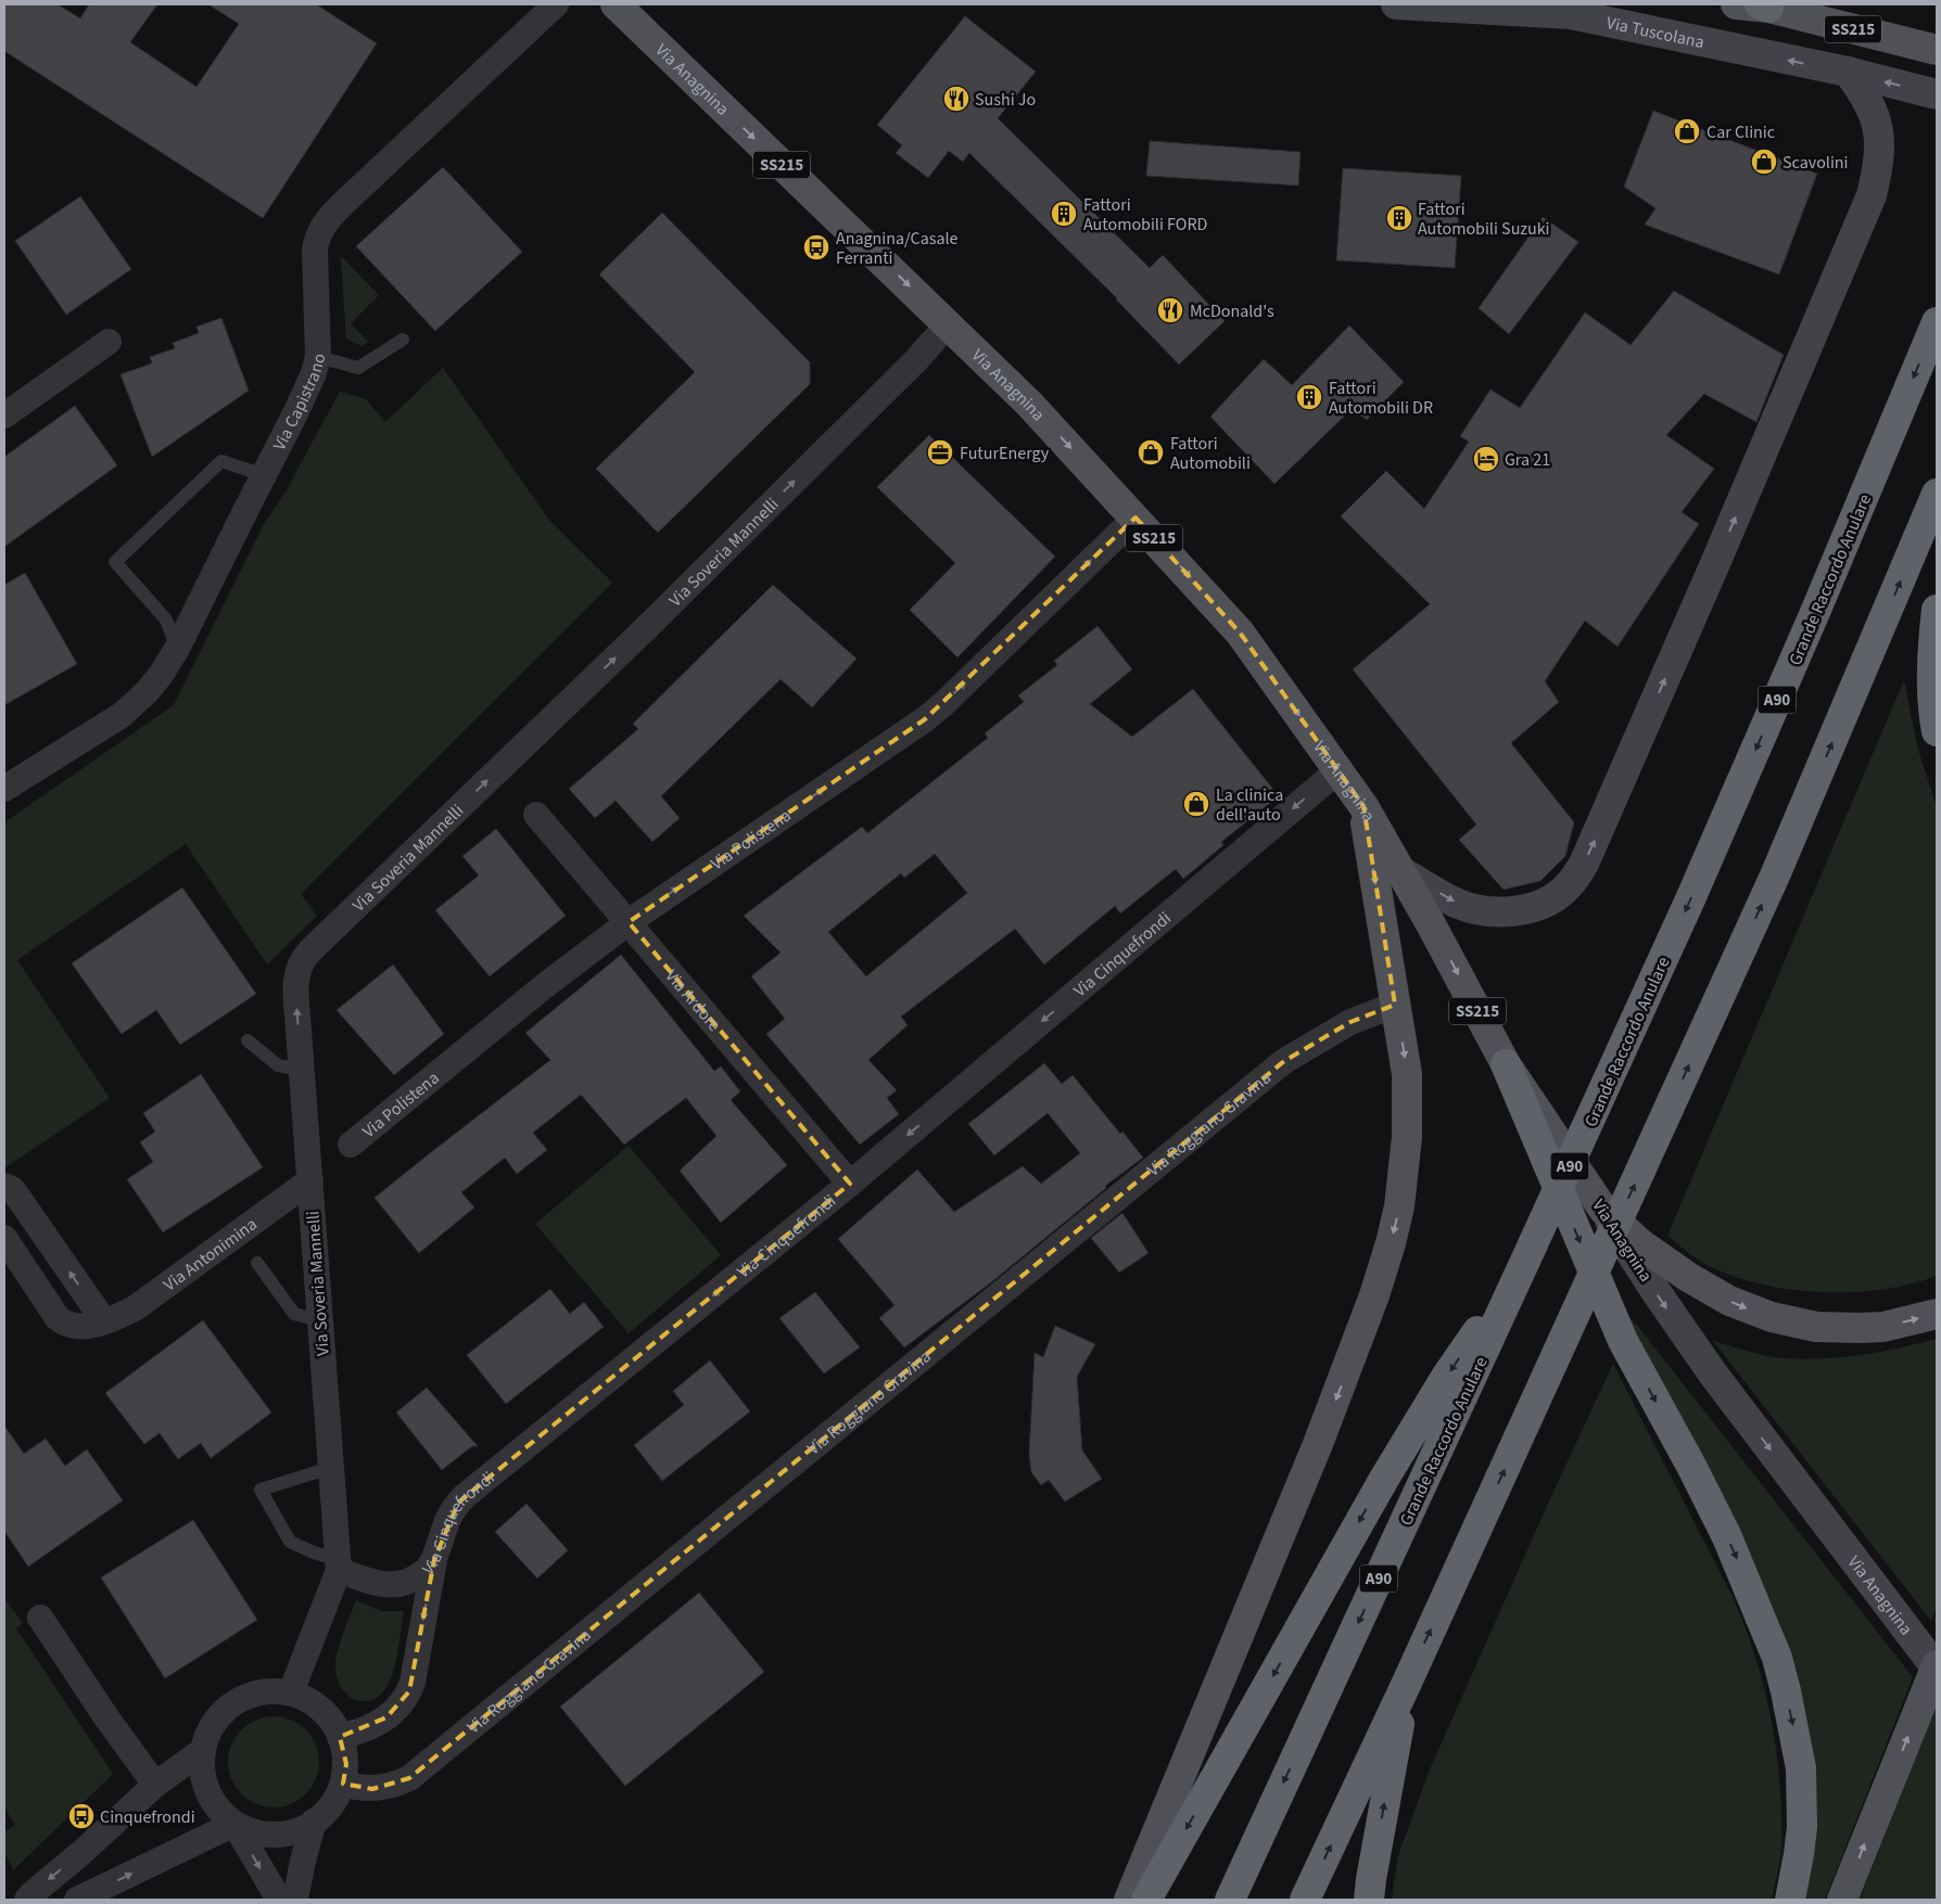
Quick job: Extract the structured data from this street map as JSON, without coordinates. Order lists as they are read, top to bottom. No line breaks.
{"streets":{"highway":["Grande Raccordo Anulare","A90"],"main road":["SS215","Via Tuscolana","Via Anagnina"],"street":["Via Capistrano","Via Soveria Mannelli","Via Polistena","Via Cinquefrondi","Via Ardore","Via Roggiano Gravina","Via Antonimina"]},"crossings":[["SS215","Via Anagnina"],["Via Anagnina","Via Soveria Mannelli"],["Via Anagnina","Via Polistena"],["Via Anagnina","Via Cinquefrondi"],["Via Soveria Mannelli","Via Cinquefrondi"],["Via Soveria Mannelli","Via Antonimina"],["Via Polistena","Via Ardore"],["Via Cinquefrondi","Via Ardore"]],"one_way":["Via Anagnina","Via Soveria Mannelli","Via Polistena","Via Cinquefrondi"],"places":{"restaurant":["Sushi Jo","McDonald's"],"shop":["Car Clinic","Scavolini","Fattori Automobili","La clinica dell'auto"],"building":["Fattori Automobili FORD","Fattori Automobili Suzuki","Fattori Automobili DR"],"bus stop":["Anagnina/Casale Ferranti","Cinquefrondi"],"office":["FuturEnergy"],"hotel":["Gra 21"]}}
